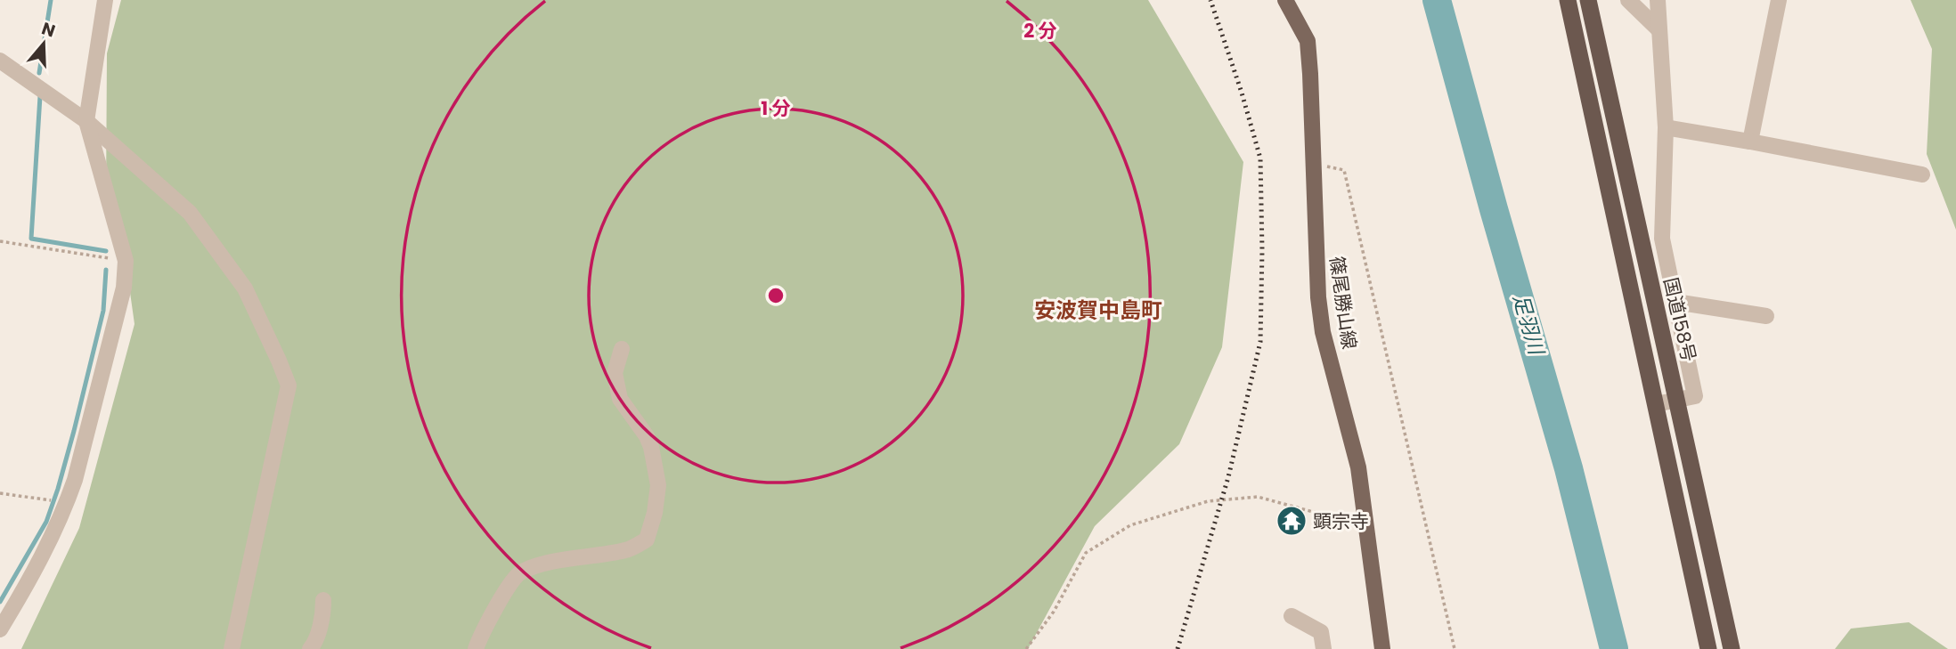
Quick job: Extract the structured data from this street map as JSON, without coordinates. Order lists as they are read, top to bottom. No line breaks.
{"streets":{"highway":["国道158号"],"main road":["篠尾勝山線"]},"districts":["安波賀中島町"],"water":["足羽川"],"places":{"temple":["顕宗寺"]},"north":"top","rings":["2 分","1 分"]}
